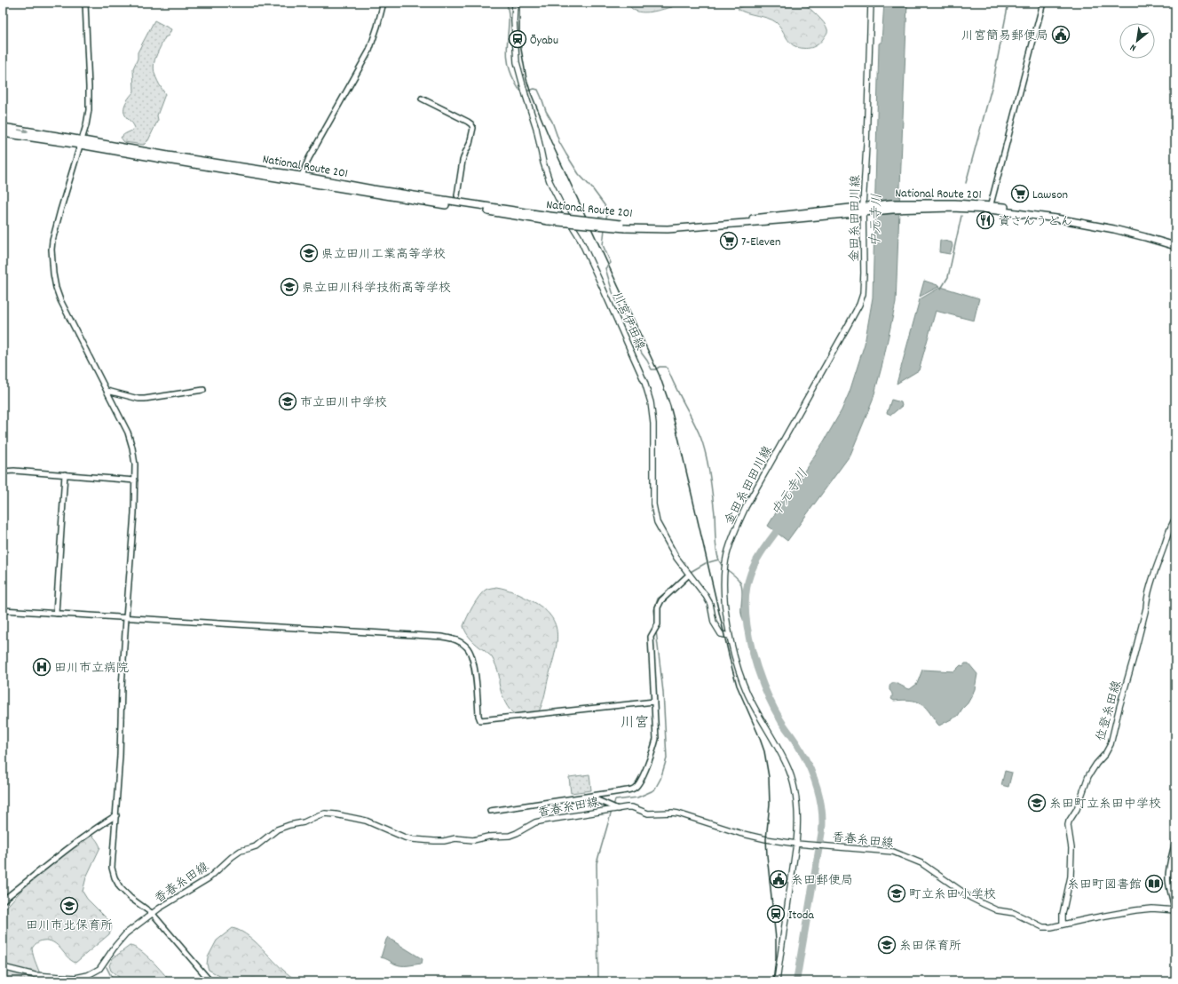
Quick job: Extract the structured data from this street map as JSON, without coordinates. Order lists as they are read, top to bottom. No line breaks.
{"streets":{"highway":["National Route 201"],"main road":["金田糸田田川線","川宮伊田線","位登糸田線","香春糸田線"]},"crossings":[["National Route 201","金田糸田田川線"],["金田糸田田川線","川宮伊田線"],["金田糸田田川線","香春糸田線"],["位登糸田線","香春糸田線"]],"districts":["川宮"],"water":["中元寺川"],"places":{"public building":["川宮簡易郵便局","糸田郵便局"],"station":["Ōyabu","Itoda"],"supermarket":["Lawson","7-Eleven"],"restaurant":["資さんうどん"],"school or university":["県立田川工業高等学校","県立田川科学技術高等学校","市立田川中学校","糸田町立糸田中学校","町立糸田小学校","田川市北保育所","糸田保育所"],"hospital":["田川市立病院"],"library":["糸田町図書館"]},"north":"bottom left"}
